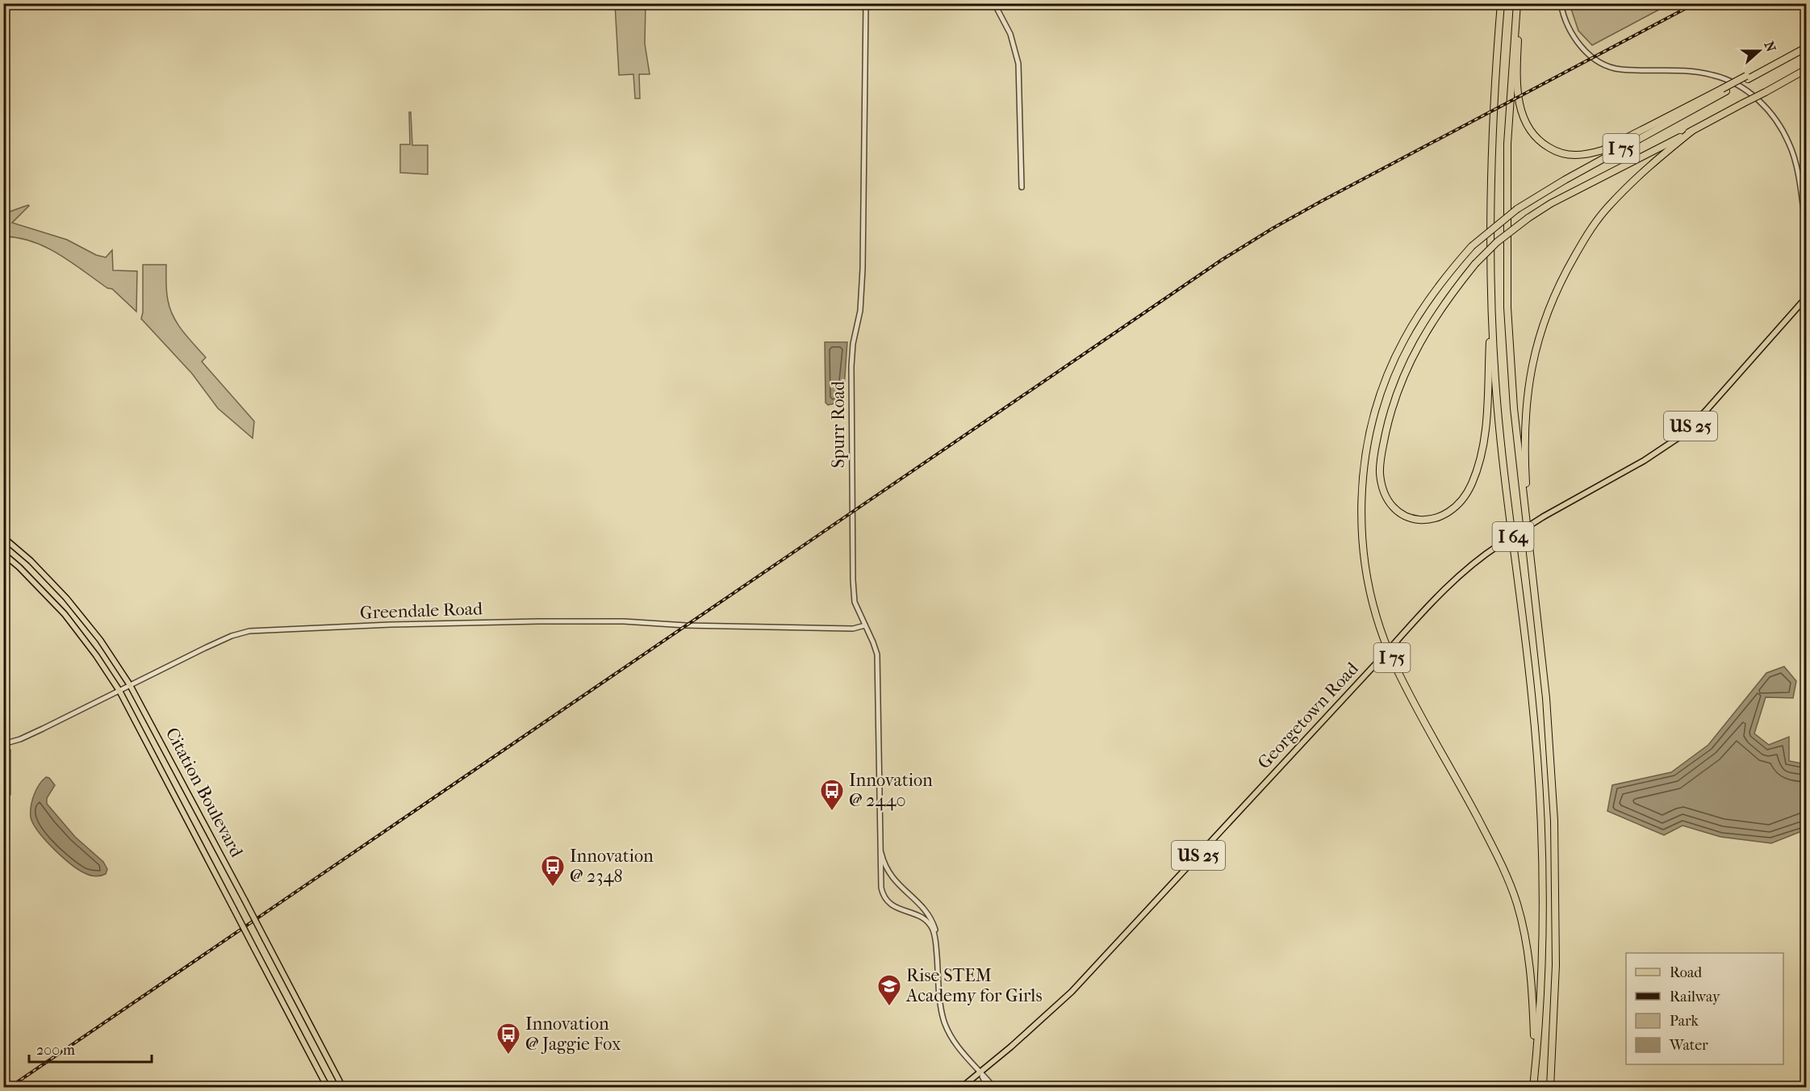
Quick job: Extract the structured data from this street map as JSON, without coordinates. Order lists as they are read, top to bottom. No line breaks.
{"streets":{"highway":["I 75","I 64"],"main road":["US 25","Georgetown Road","Citation Boulevard"],"street":["Spurr Road","Greendale Road"]},"crossings":[["I 75","I 64"],["Spurr Road","Greendale Road"],["Spurr Road","Georgetown Road"],["Greendale Road","Citation Boulevard"]],"places":{"bus stop":["Innovation @ 2440","Innovation @ 2348","Innovation @ Jaggie Fox"],"school or university":["Rise STEM Academy for Girls"]},"legend":["Road","Railway","Park","Water"],"scale_bar":"200 m","north":"right"}
